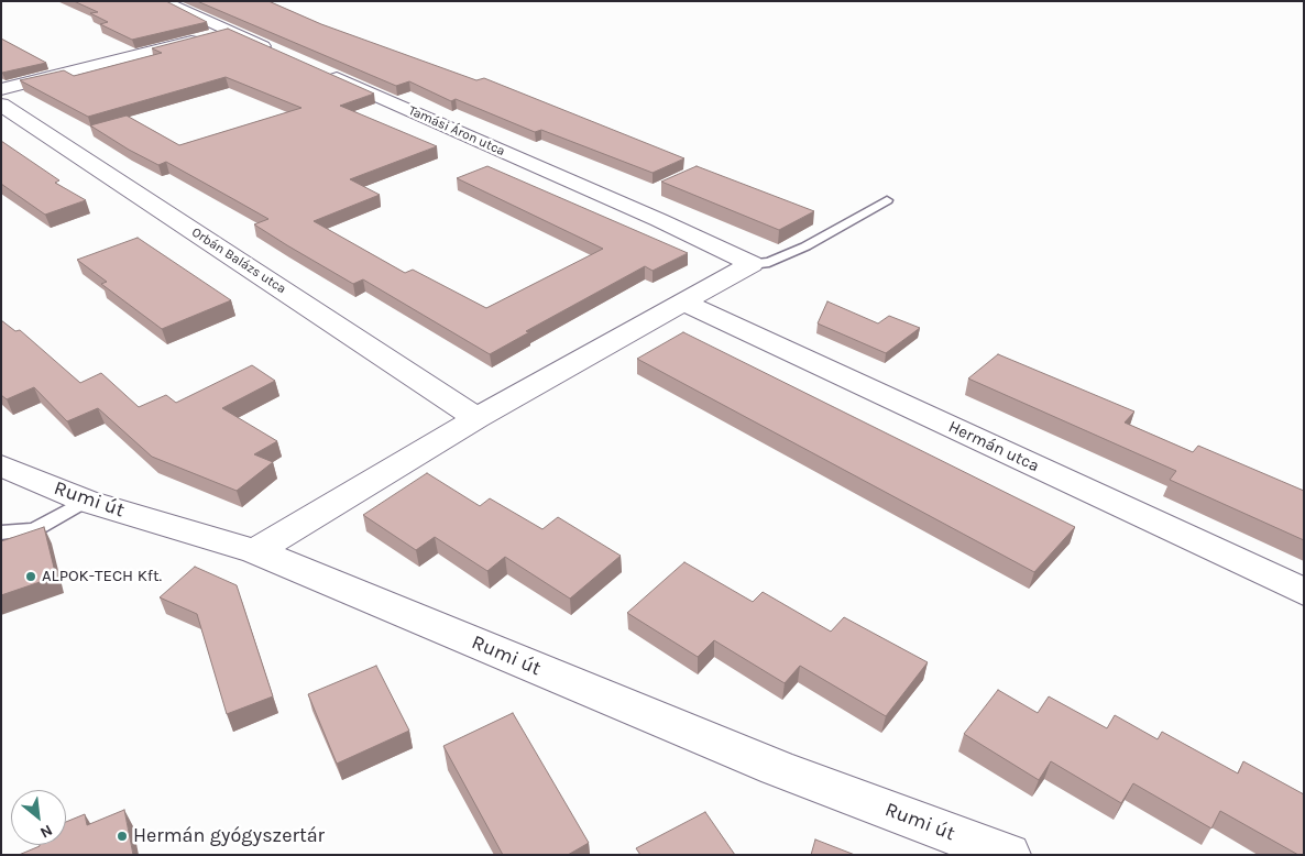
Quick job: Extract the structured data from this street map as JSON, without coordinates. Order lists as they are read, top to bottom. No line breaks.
{"streets":{"street":["Tamási Áron utca","Orbán Balázs utca","Hermán utca","Rumi út"]},"places":["ALPOK-TECH Kft.","Hermán gyógyszertár"],"north":"bottom right"}
